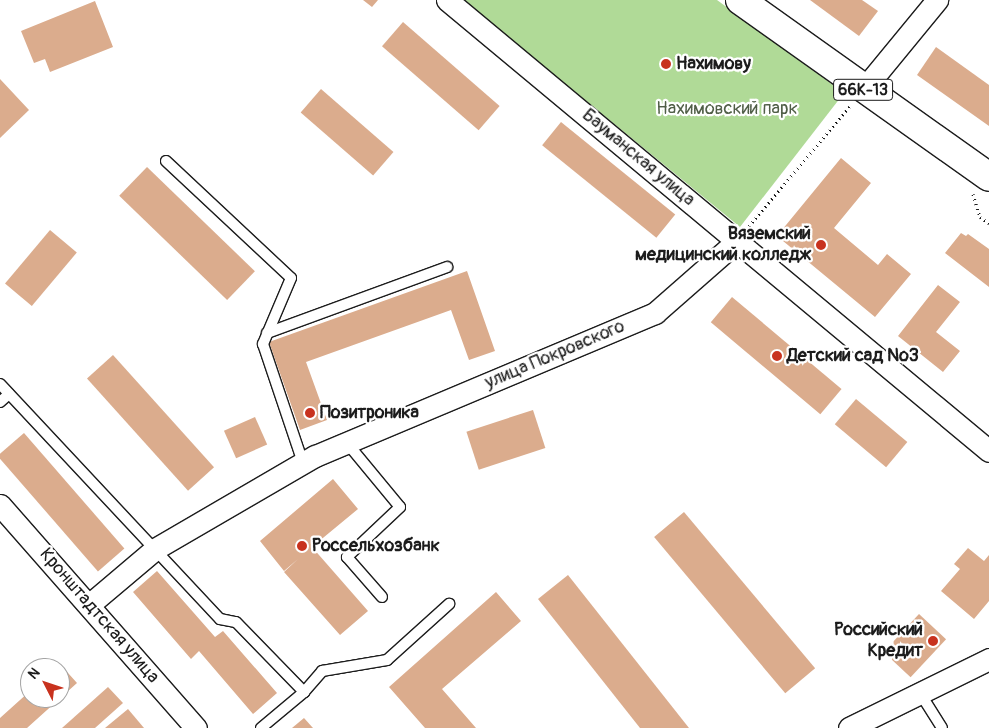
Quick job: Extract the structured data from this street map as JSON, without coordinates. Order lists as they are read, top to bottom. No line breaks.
{"streets":{"main road":["66К-13"],"street":["Бауманская улица","улица Покровского","Кронштадтская улица"]},"crossings":[["Бауманская улица","улица Покровского"],["улица Покровского","Кронштадтская улица"]],"parks":["Нахимовский парк"],"places":["Нахимову","Вяземский медицинский колледж","Детский сад №3","Позитроника","Россельхозбанк","Российский Кредит"],"north":"top left"}
